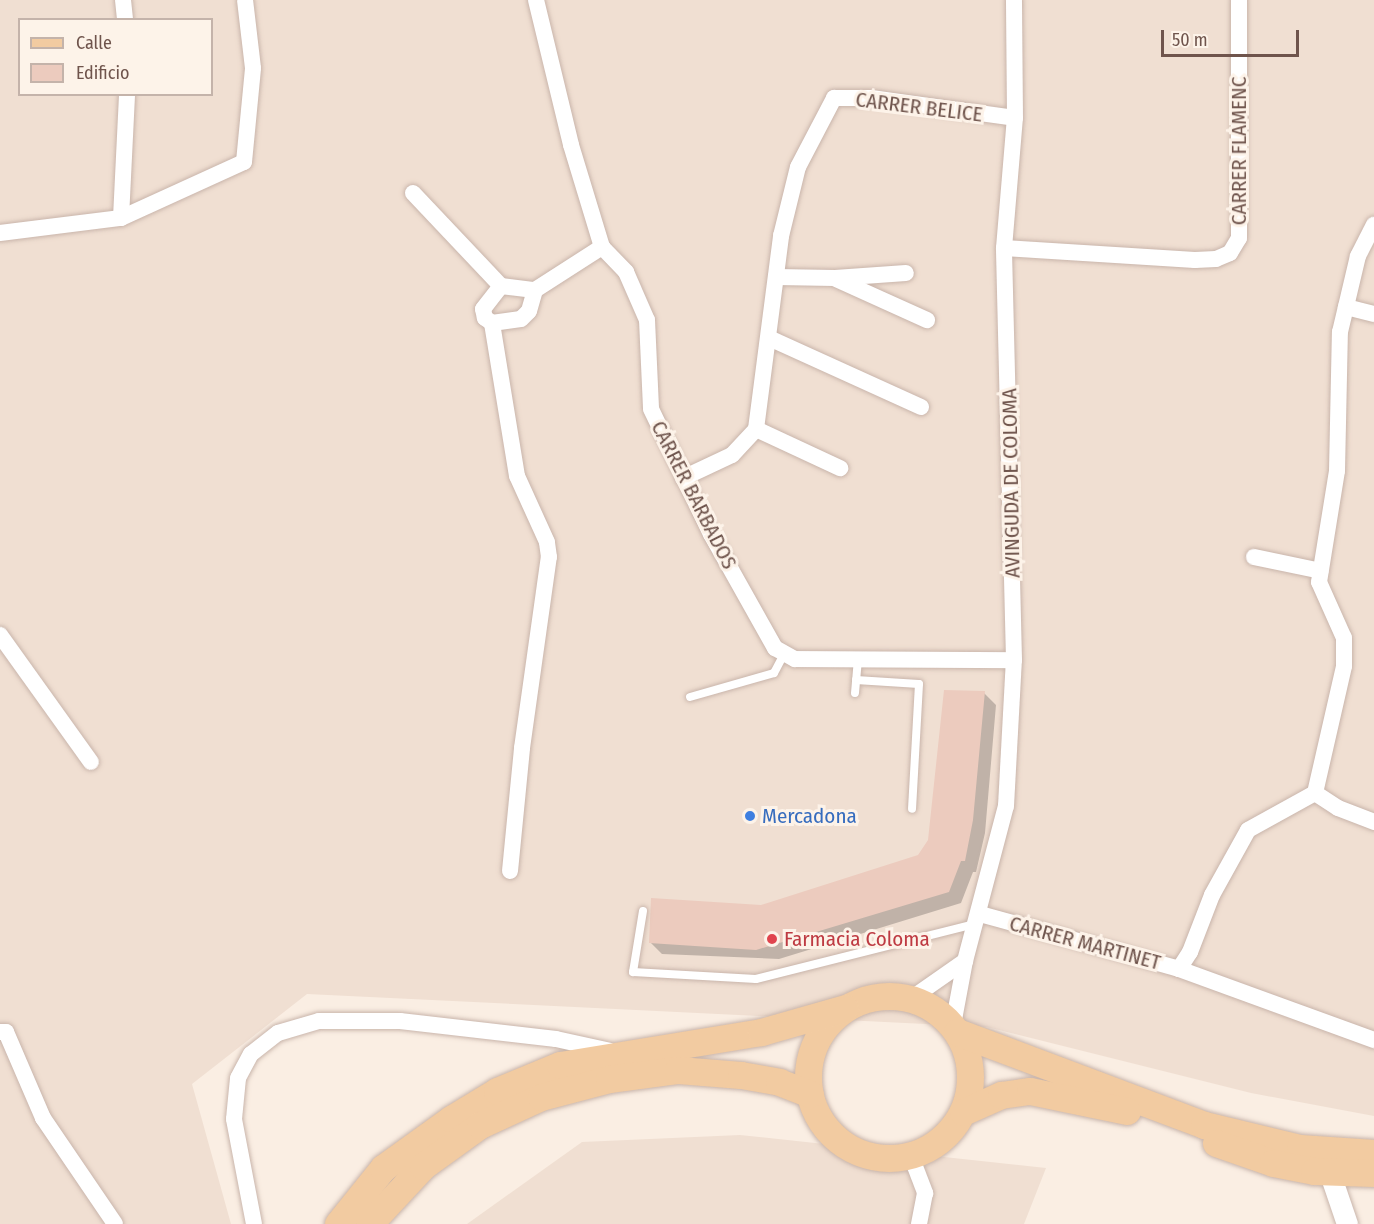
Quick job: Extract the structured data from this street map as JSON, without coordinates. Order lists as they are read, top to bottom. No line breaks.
{"streets":{"street":["CARRER BELICE","CARRER FLAMENC","AVINGUDA DE COLOMA","CARRER BARBADOS","CARRER MARTINET"]},"crossings":[["CARRER BELICE","AVINGUDA DE COLOMA"],["CARRER FLAMENC","AVINGUDA DE COLOMA"],["AVINGUDA DE COLOMA","CARRER MARTINET"]],"places":["Mercadona","Farmacia Coloma"],"legend":["Calle","Edificio"],"scale_bar":"50 m"}
